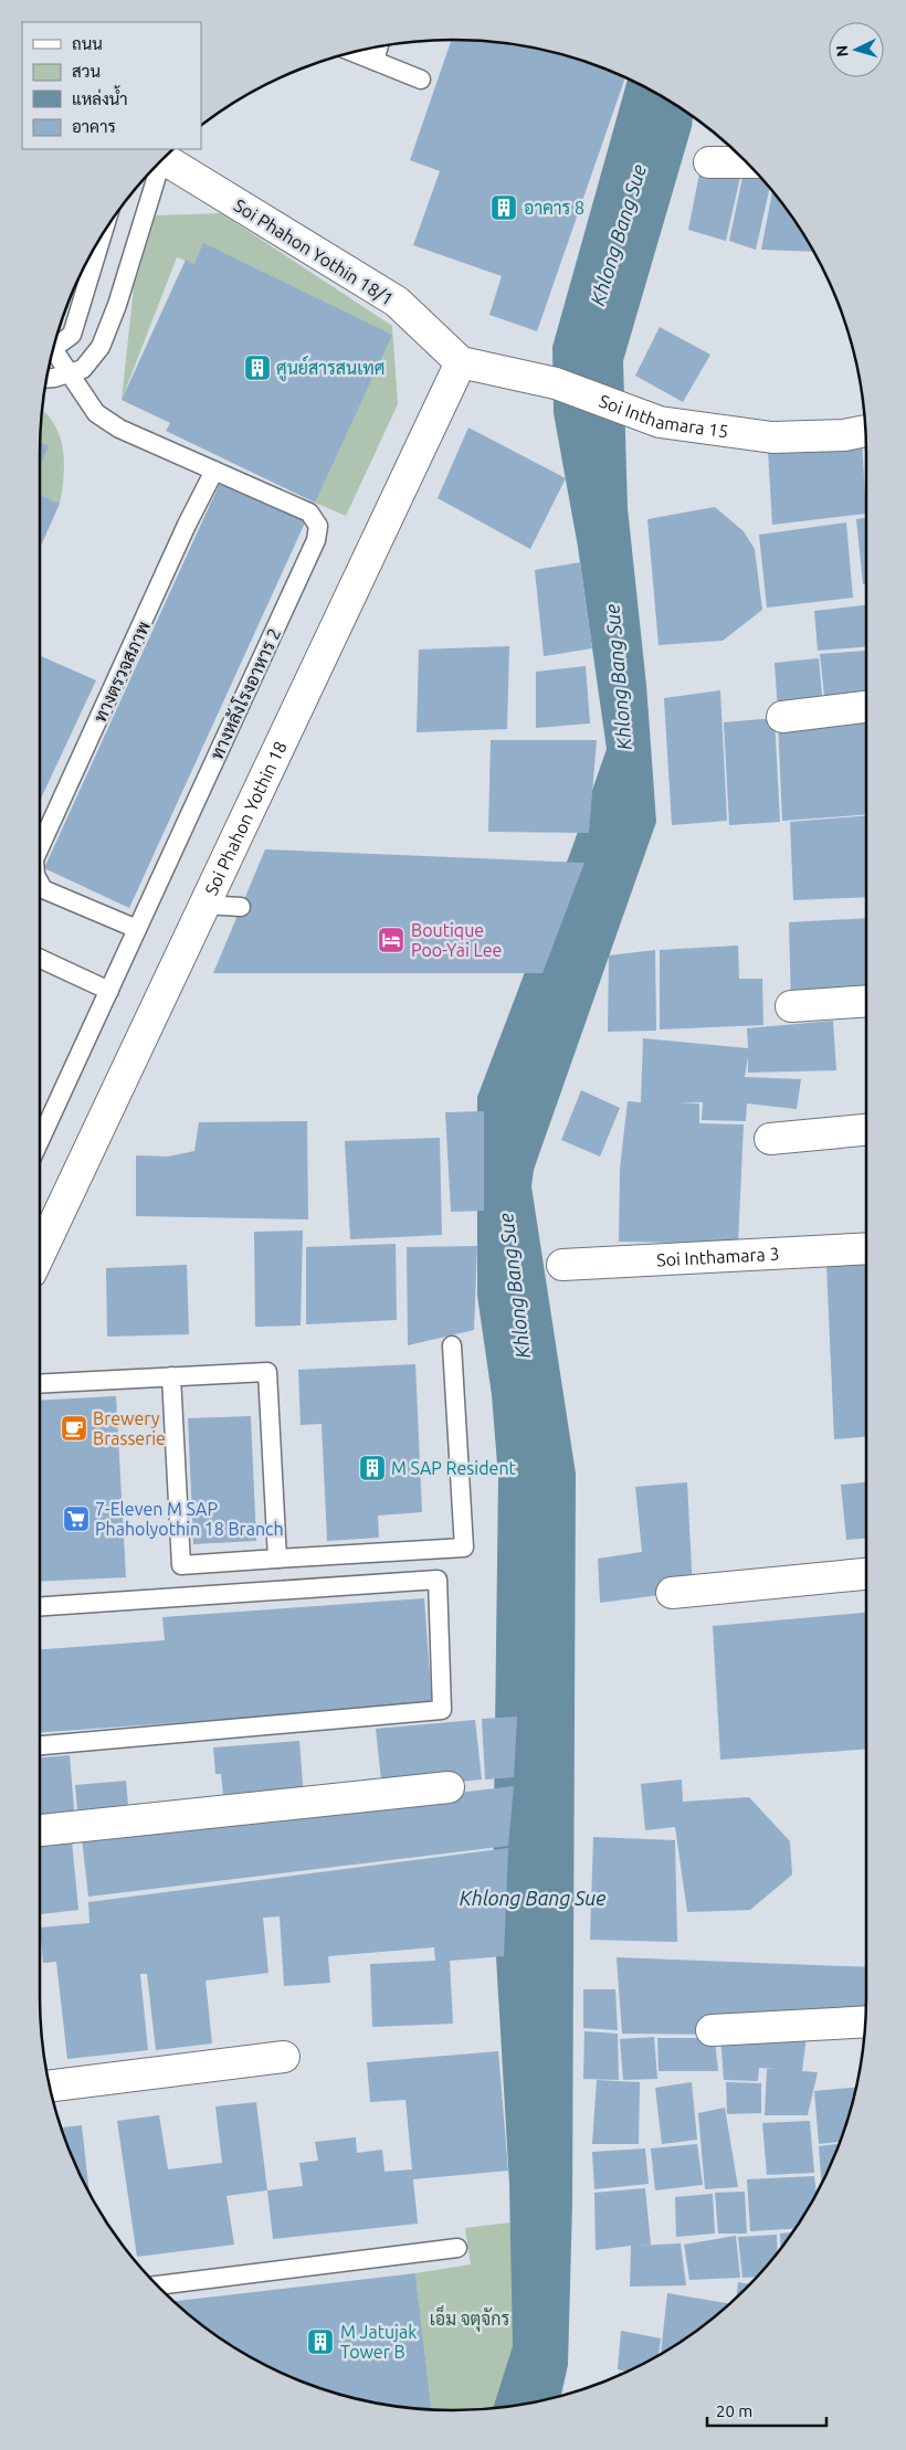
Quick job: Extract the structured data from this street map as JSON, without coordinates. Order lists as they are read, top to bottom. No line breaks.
{"streets":{"street":["Soi Phahon Yothin 18/1","Soi Inthamara 15","Soi Phahon Yothin 18","Soi Inthamara 3"],"lane":["ทางตรวจสภาพ","ทางหลังโรงอาหาร 2"]},"crossings":[["Soi Phahon Yothin 18/1","Soi Inthamara 15"],["Soi Phahon Yothin 18/1","Soi Phahon Yothin 18"],["Soi Inthamara 15","Soi Phahon Yothin 18"],["ทางตรวจสภาพ","ทางหลังโรงอาหาร 2"]],"water":["Khlong Bang Sue"],"parks":["เอ็ม จตุจักร"],"places":{"building":["อาคาร 8","ศูนย์สารสนเทศ","M SAP Resident","M Jatujak Tower B"],"hotel":["Boutique Poo-Yai Lee"],"cafe":["Brewery Brasserie"],"supermarket":["7-Eleven M SAP Phaholyothin 18 Branch"]},"legend":["ถนน","สวน","แหล่งน้ำ","อาคาร"],"scale_bar":"20 m","north":"left"}
